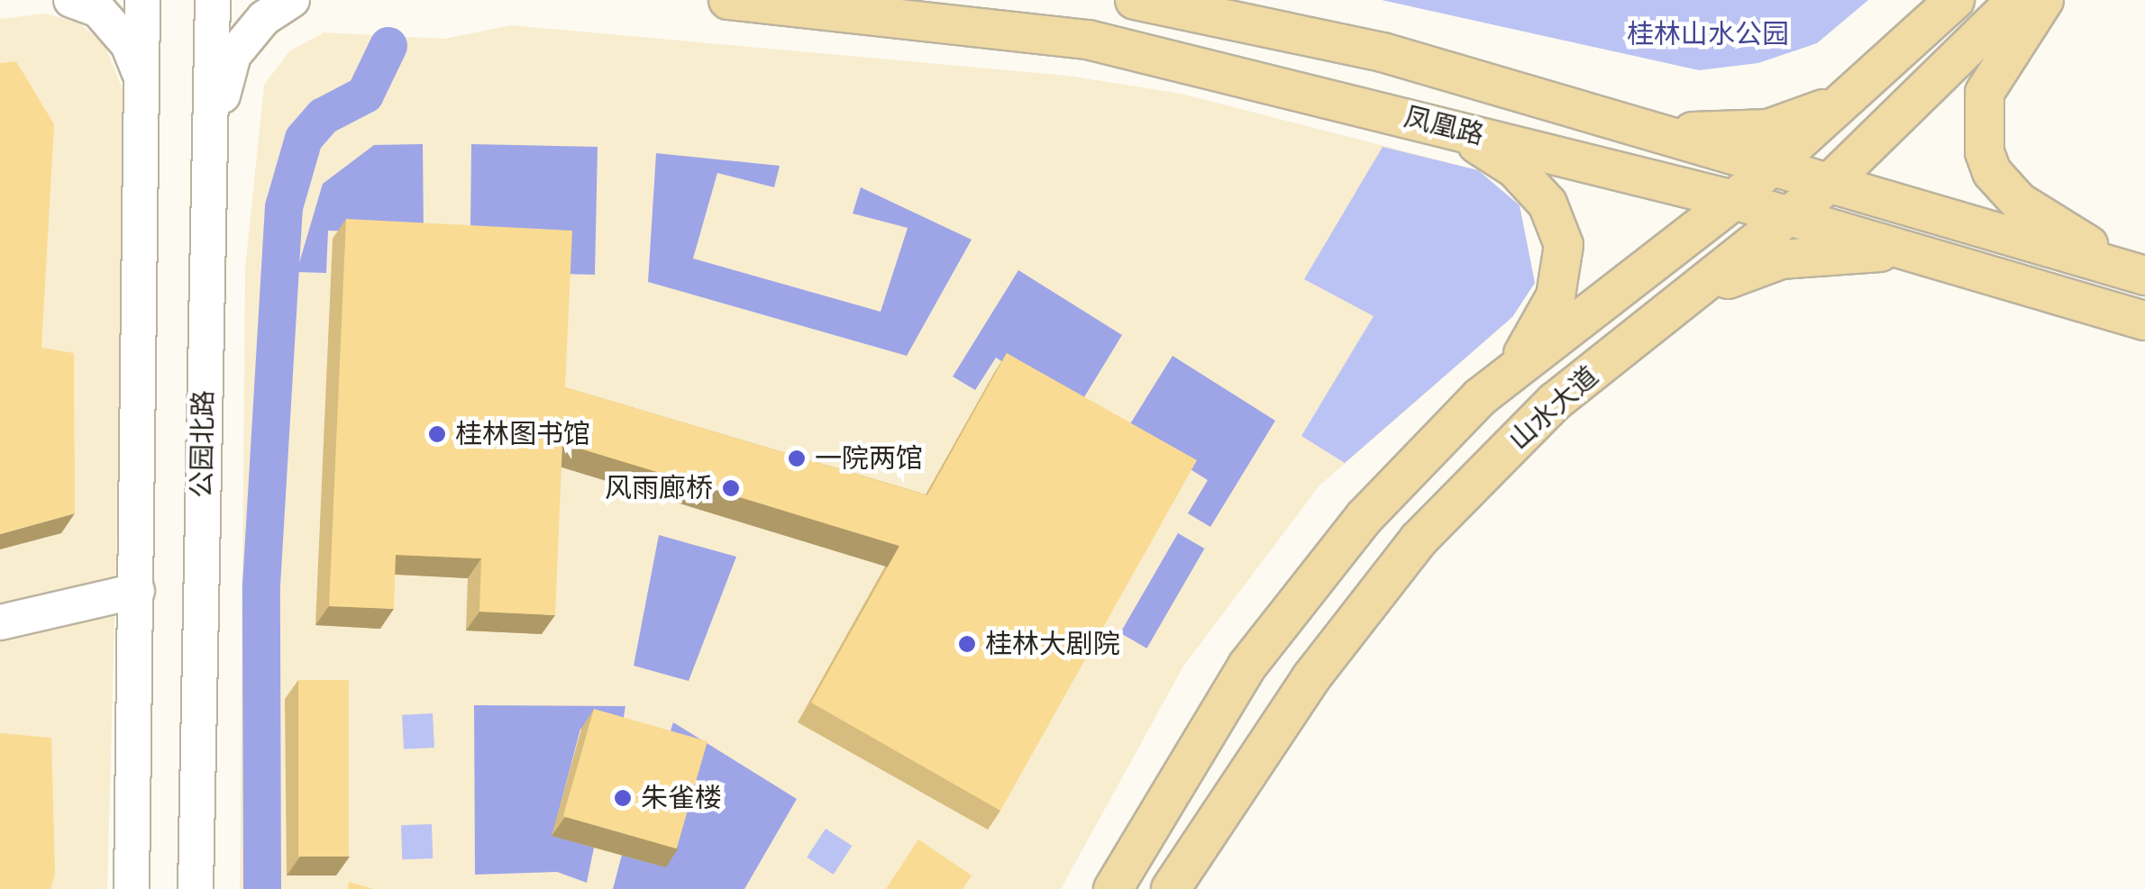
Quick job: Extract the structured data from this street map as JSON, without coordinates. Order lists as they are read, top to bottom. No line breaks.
{"streets":{"main road":["凤凰路","山水大道","公园北路"]},"crossings":[["凤凰路","山水大道"]],"parks":["桂林山水公园"],"places":["桂林图书馆","一院两馆","风雨廊桥","桂林大剧院","朱雀楼"]}
